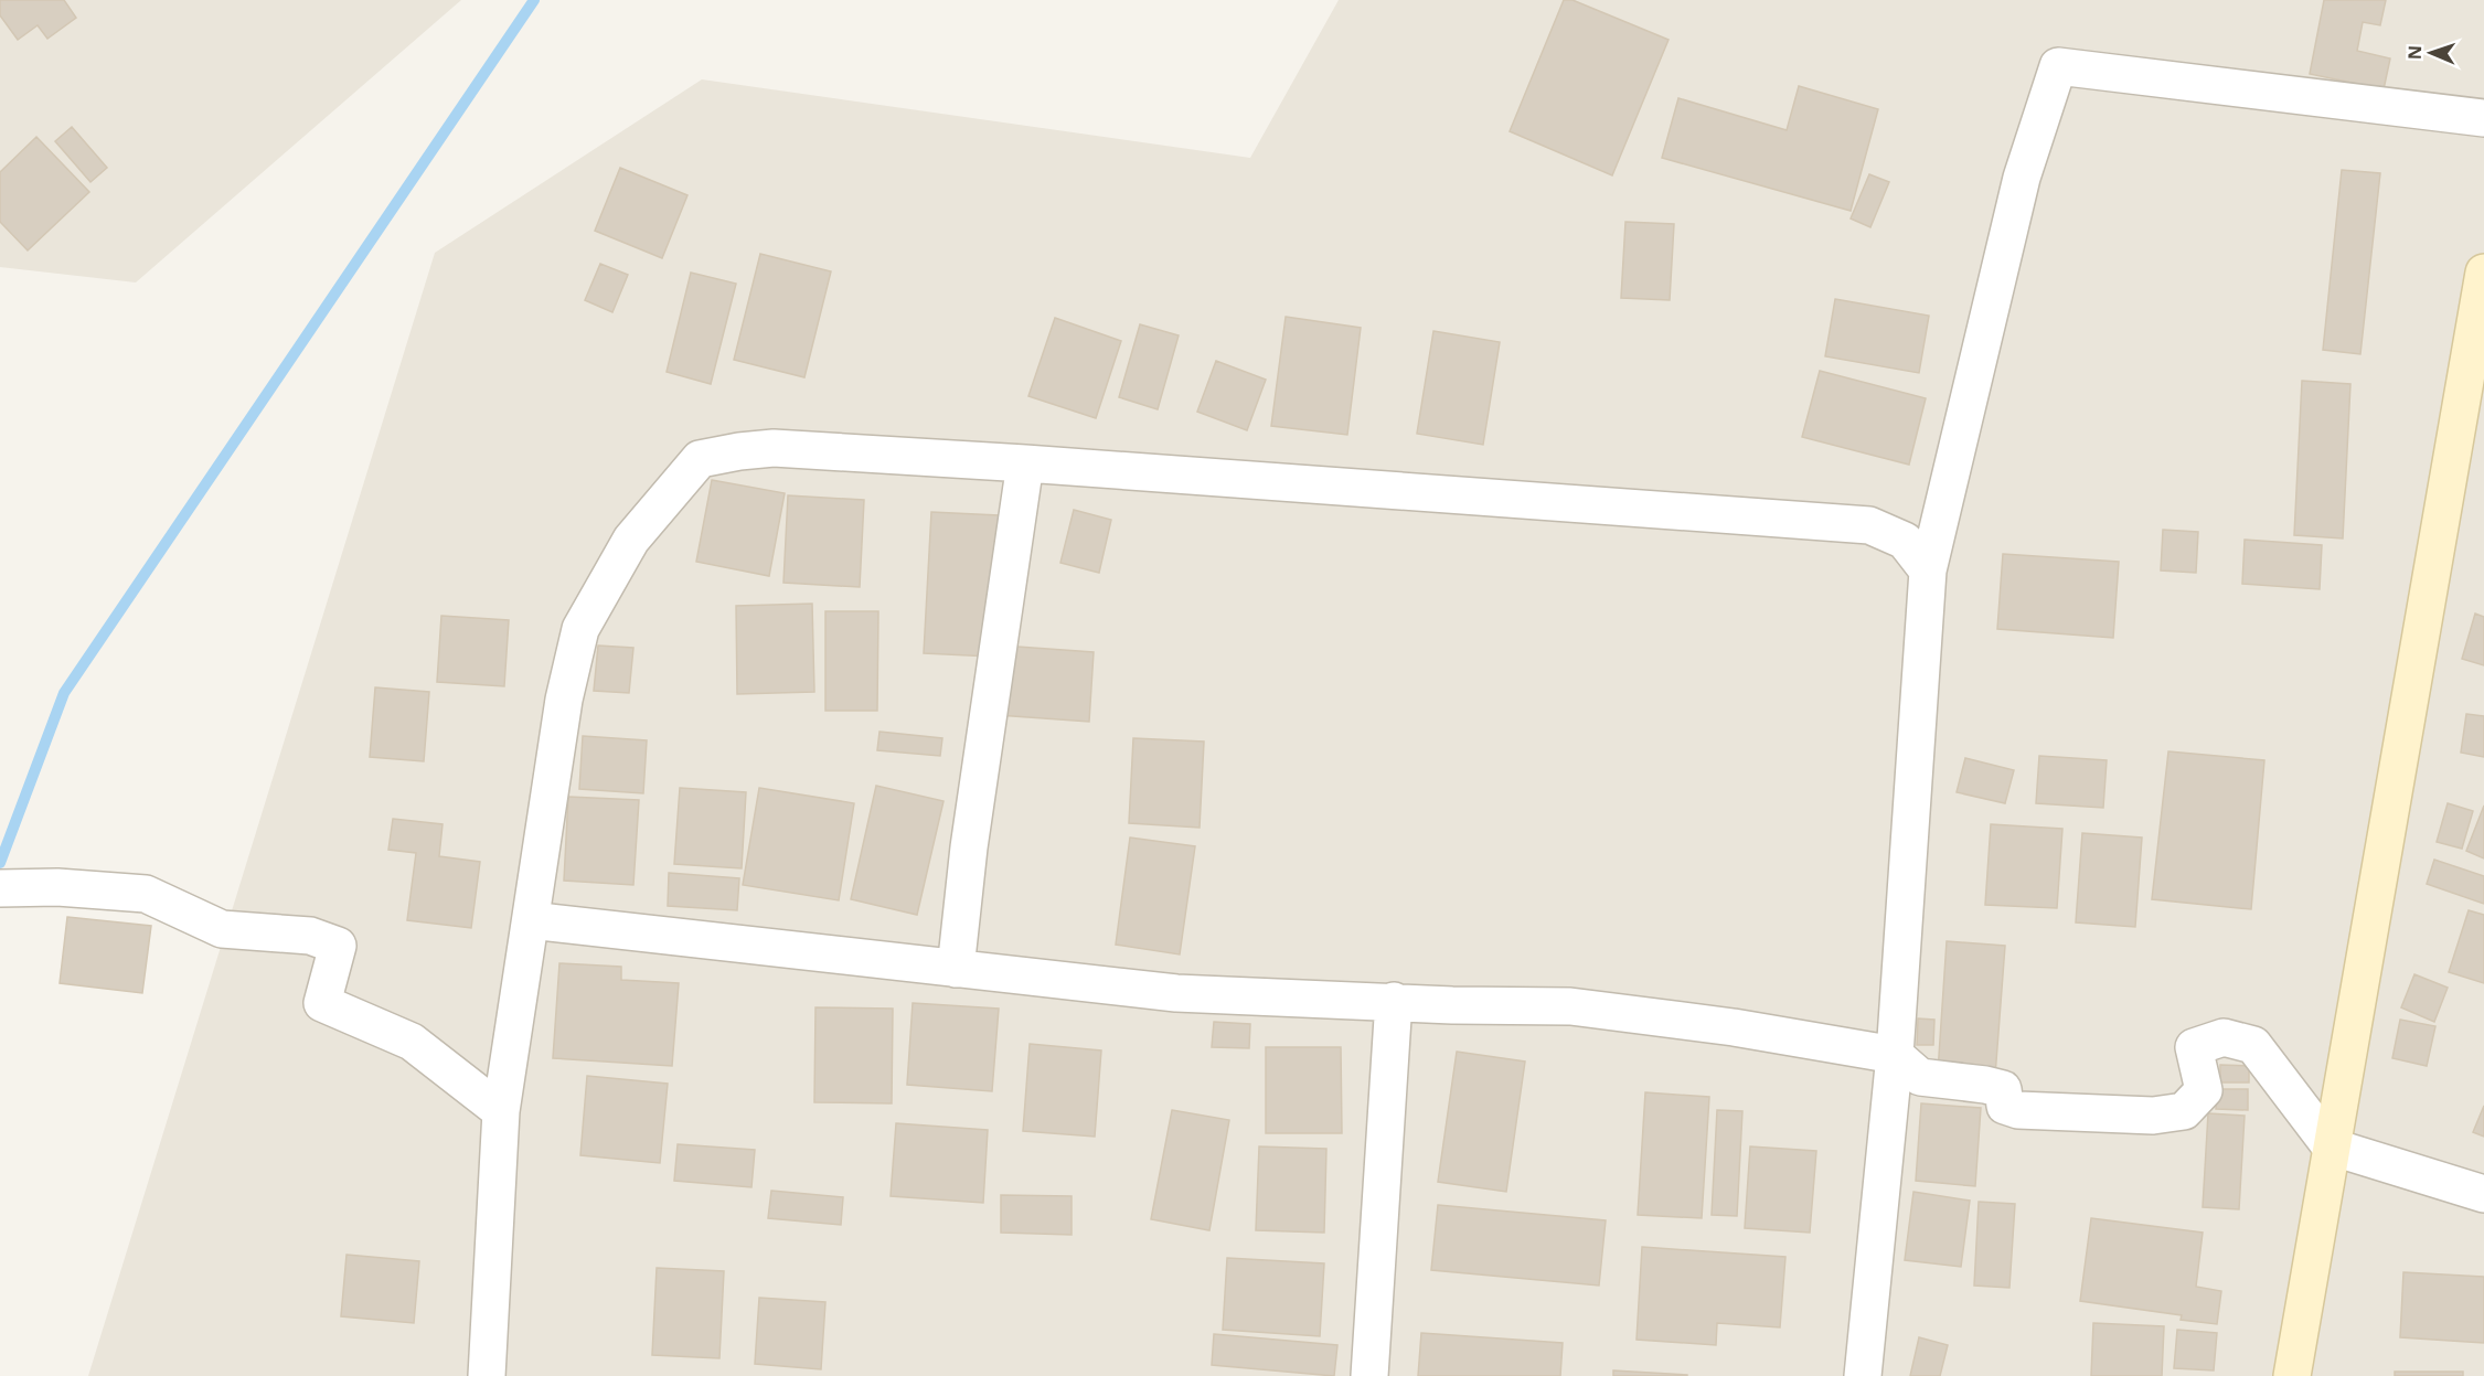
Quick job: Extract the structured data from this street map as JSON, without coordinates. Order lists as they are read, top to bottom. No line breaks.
{"north":"left"}
